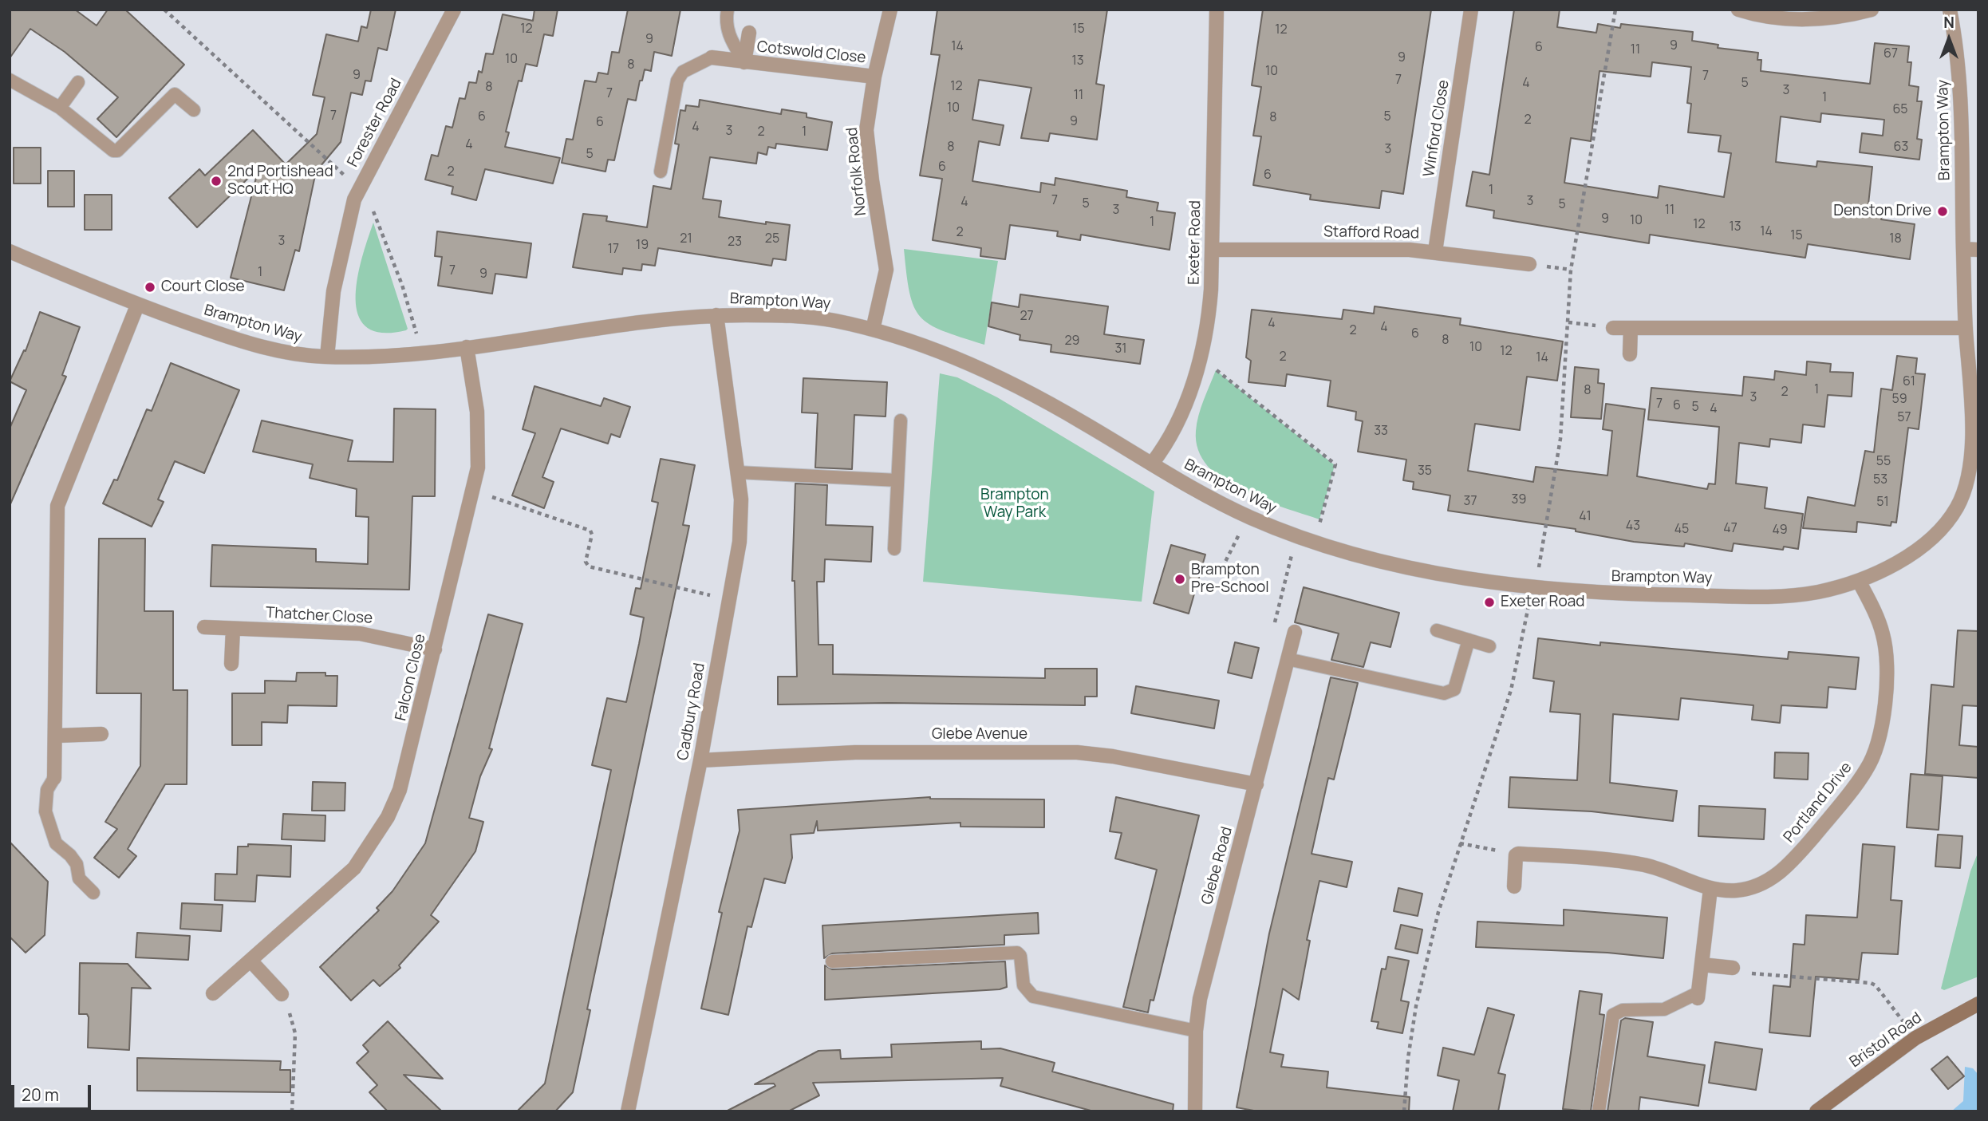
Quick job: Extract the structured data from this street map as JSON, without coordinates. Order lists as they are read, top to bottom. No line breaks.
{"streets":{"main road":["Bristol Road"],"street":["Cotswold Close","Forester Road","Winford Close","Brampton Way","Norfolk Road","Stafford Road","Exeter Road","Thatcher Close","Falcon Close","Cadbury Road","Glebe Avenue","Portland Drive","Glebe Road"]},"crossings":[["Cotswold Close","Norfolk Road"],["Forester Road","Brampton Way"],["Winford Close","Stafford Road"],["Brampton Way","Norfolk Road"],["Brampton Way","Exeter Road"],["Brampton Way","Falcon Close"],["Brampton Way","Cadbury Road"],["Brampton Way","Portland Drive"],["Stafford Road","Exeter Road"],["Thatcher Close","Falcon Close"],["Cadbury Road","Glebe Avenue"],["Glebe Avenue","Glebe Road"]],"parks":["Brampton Way Park"],"places":["2nd Portishead Scout HQ","Denston Drive","Court Close","Brampton Pre-School","Exeter Road"],"house_numbers":["12","15","12","9","9","14","6","11","67","9","10","13","8","10","9","7","7","4","5","12","8","3","7","11","1","10","65","7","6","5","8","2","9","6","4","3","2","1","4","8","63","3","5","6","2","6","1","7","3","4","5","5","3","11","9","10","1","12","13","14","2","15","21","25","18","3","23","19","17","7","1","9","27","4","4","2","6","8","29","10","31","12","2","14","61","1","8","2","3","59","7","6","5","4","57","33","55","35","53","39","37","51","41","43","47","45","49"],"scale_bar":"20 m","north":"top"}
